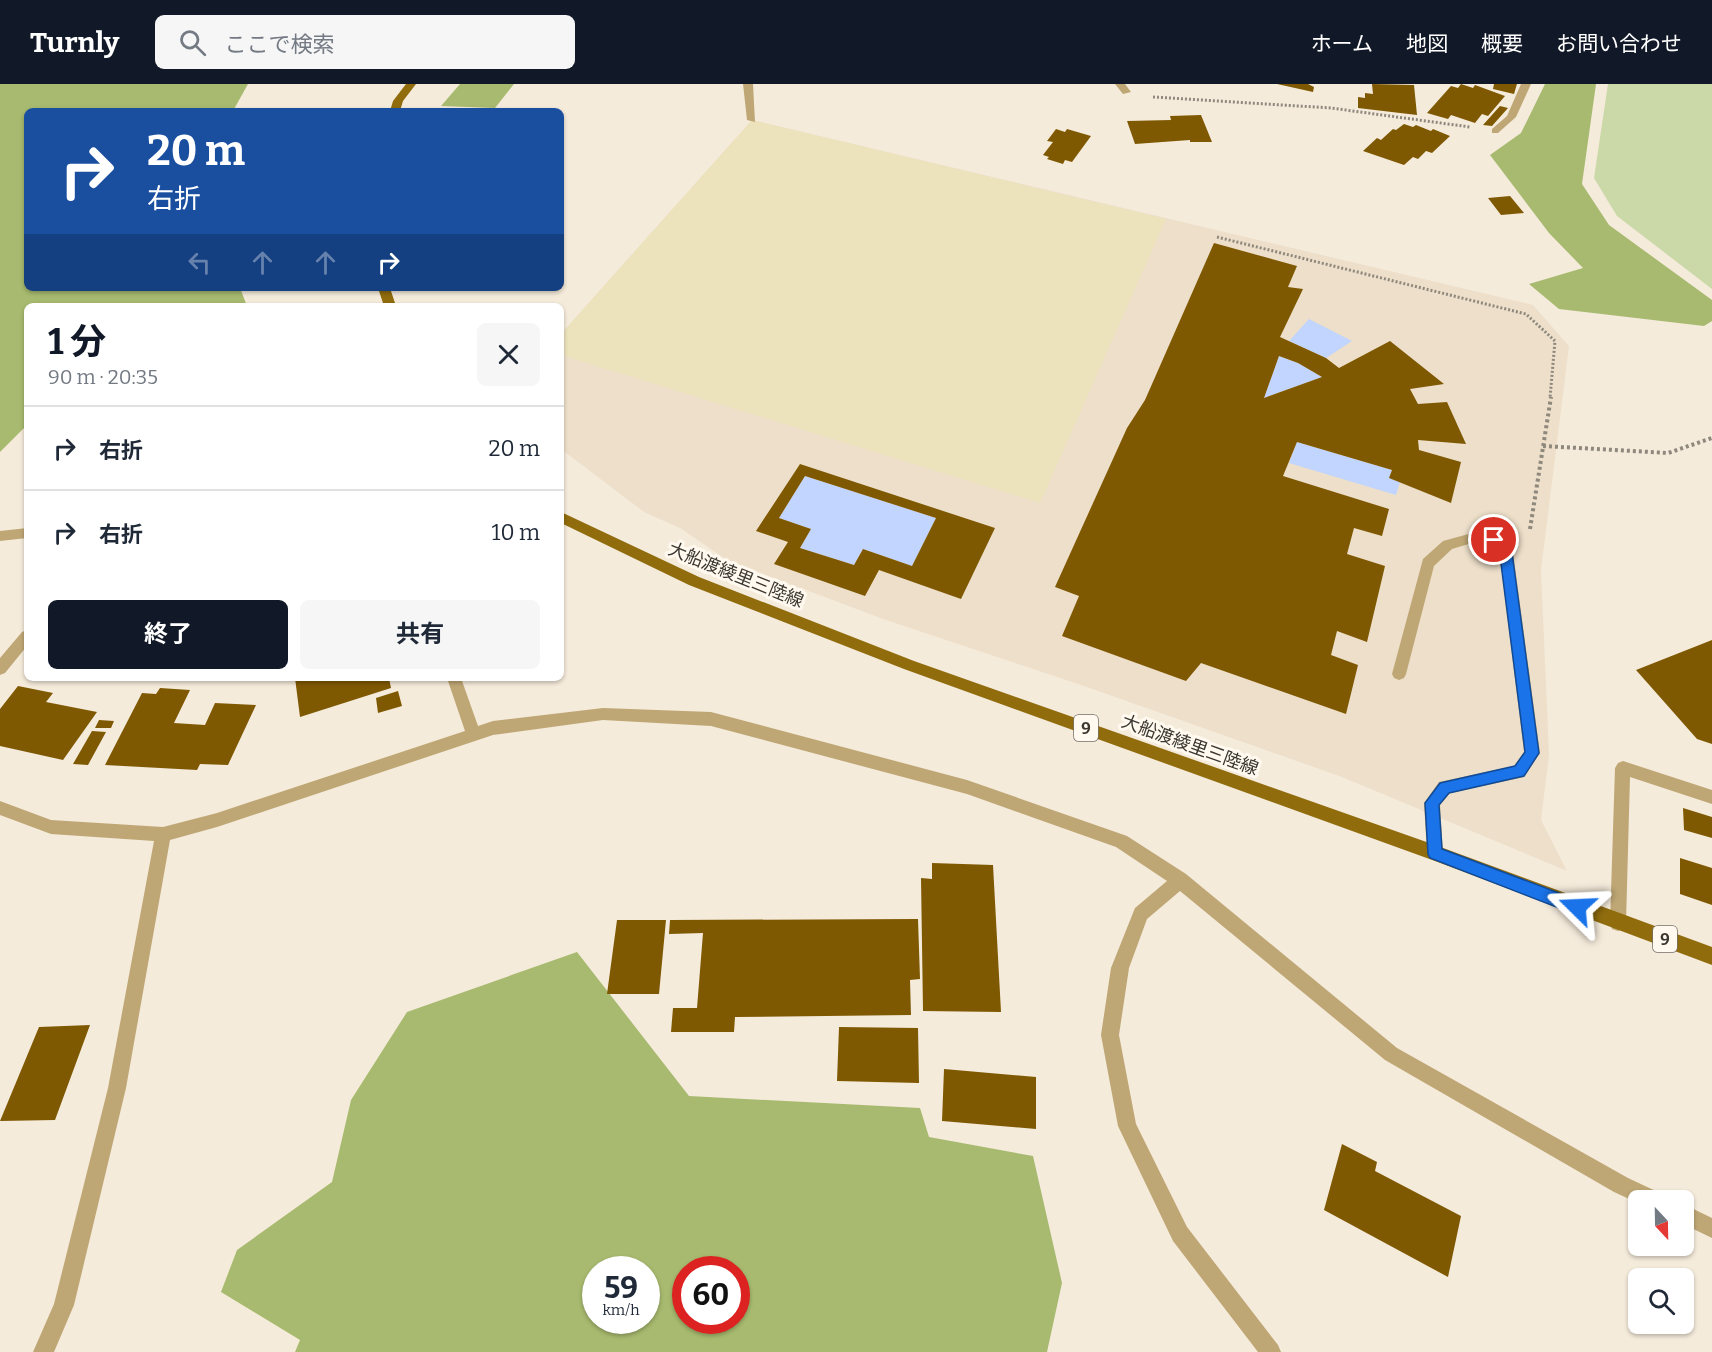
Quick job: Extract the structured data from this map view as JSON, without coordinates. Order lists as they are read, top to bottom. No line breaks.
{"streets":{"main road":["大船渡綾里三陸線","9"]},"north":"bottom","page":{"header":"Turnly","search":"ここで検索","nav":["ホーム","地図","概要","お問い合わせ"],"turn":["20 m","右折"],"heading":["1 分","90 m · 20:35"],"list":[{"name":"右折","value":"20 m"},{"name":"右折","value":"10 m"}],"buttons":["終了","共有"],"speed":"59 km/h","limit":"60"}}
